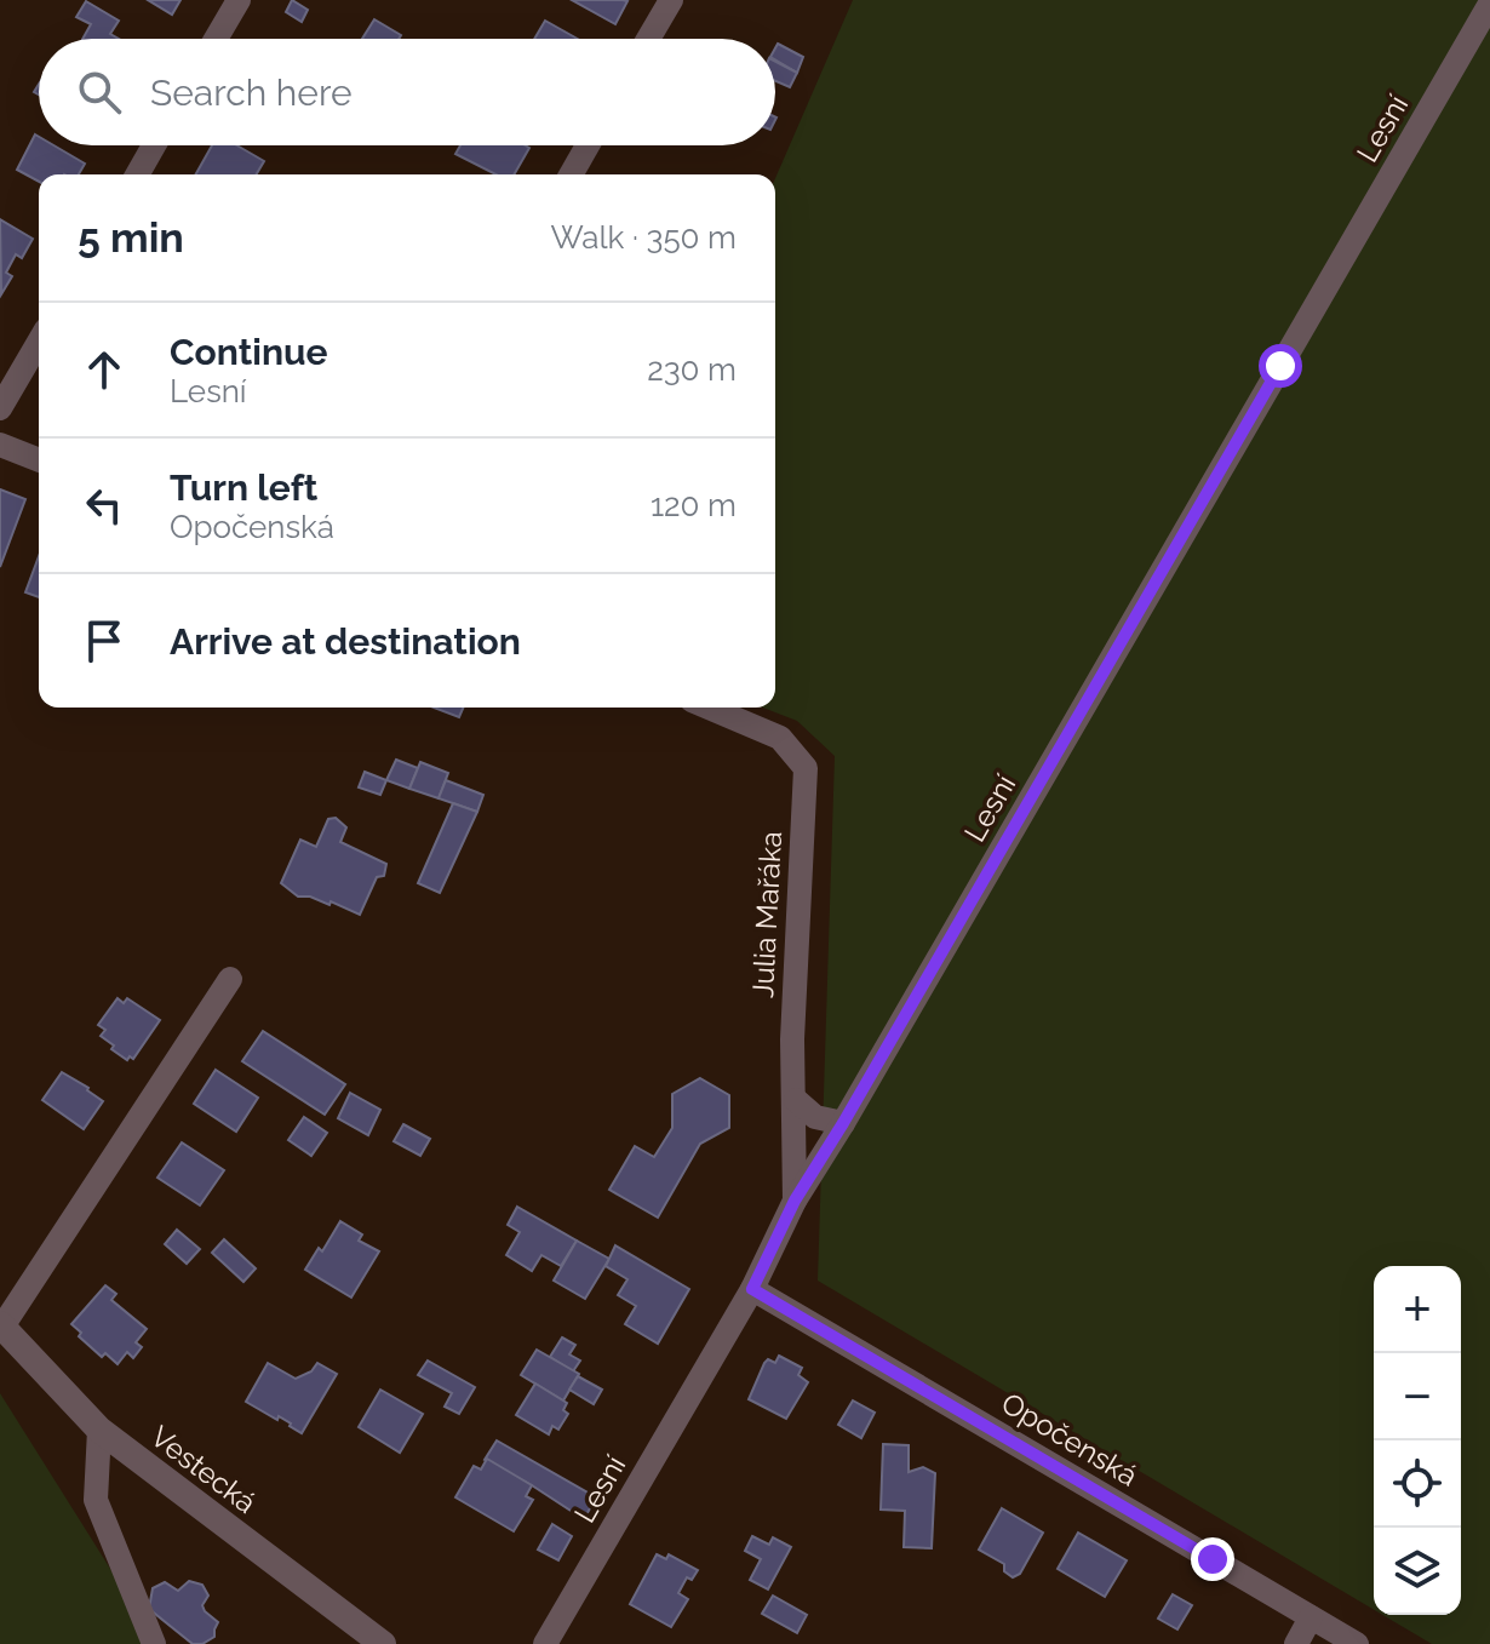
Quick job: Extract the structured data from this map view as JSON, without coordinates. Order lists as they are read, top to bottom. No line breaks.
{"streets":{"street":["Lesní","Julia Mařáka","Opočenská","Vestecká"]},"crossings":[["Lesní","Julia Mařáka"],["Lesní","Opočenská"]],"page":{"search":"Search here","heading":["5 min","Walk · 350 m"],"list":[["Continue","Lesní","230 m"],["Turn left","Opočenská","120 m"],"Arrive at destination"],"map_buttons":["+","−"]}}
